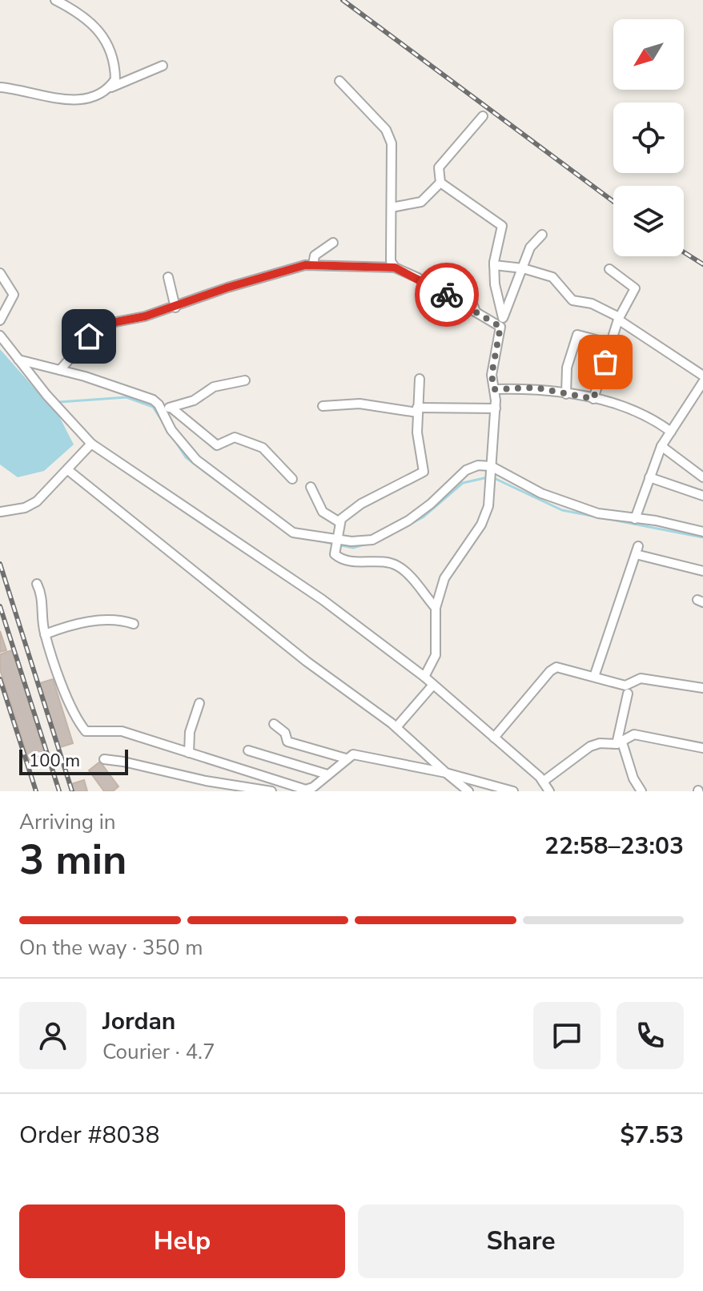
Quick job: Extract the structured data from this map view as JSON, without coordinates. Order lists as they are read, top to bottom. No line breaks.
{"scale_bar":"100 m","north":"bottom left","page":{"scale":"100 m","heading":["3 min","Arriving in","22:58–23:03"],"panel":["Jordan","Courier · 4.7","Order #8038","$7.53"],"bar":"On the way · 350 m","buttons":["Help","Share"]}}
